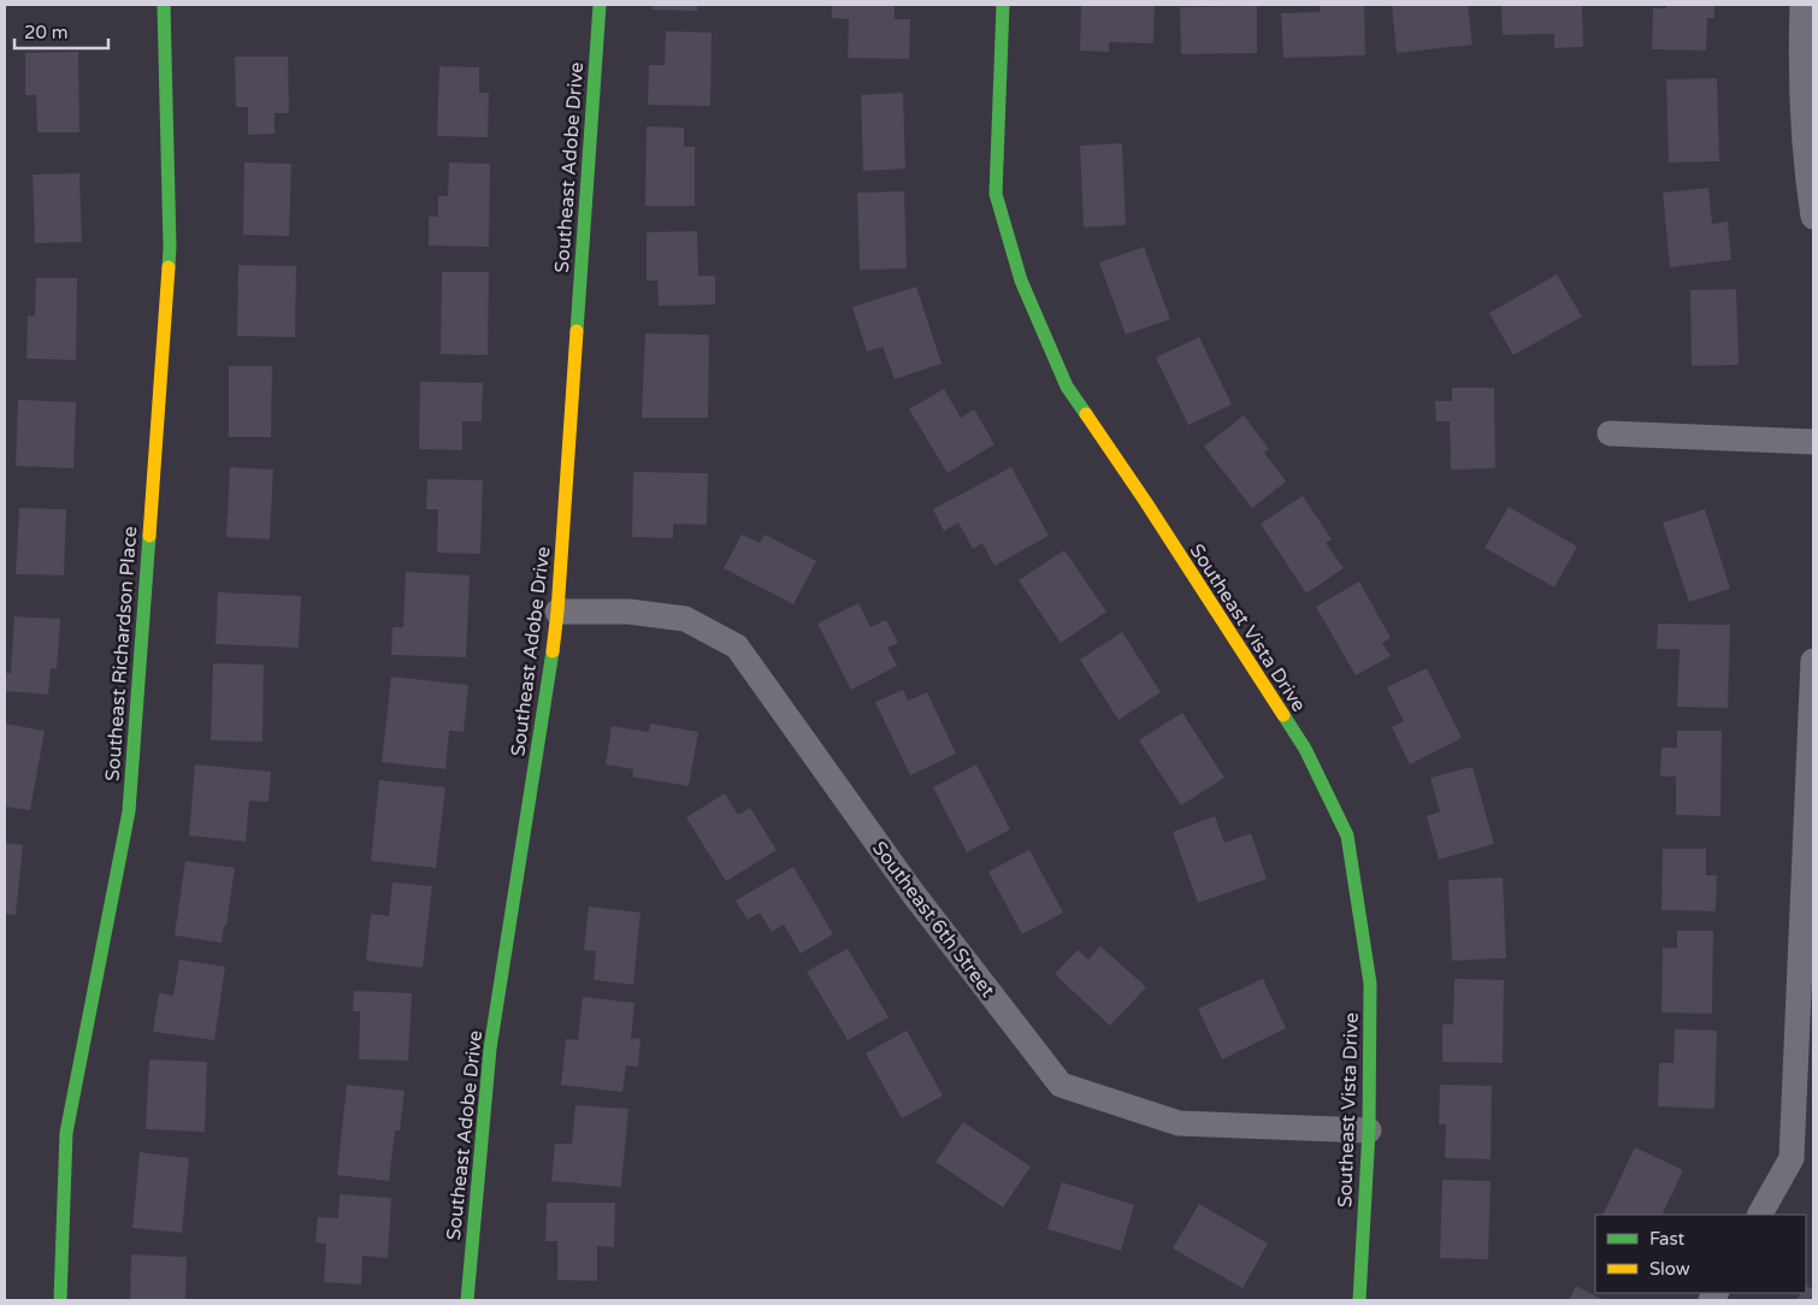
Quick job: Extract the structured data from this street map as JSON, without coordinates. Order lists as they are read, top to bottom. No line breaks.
{"streets":{"street":["Southeast Adobe Drive","Southeast Vista Drive","Southeast Richardson Place","Southeast 6th Street"]},"crossings":[["Southeast Adobe Drive","Southeast 6th Street"],["Southeast Vista Drive","Southeast 6th Street"]],"legend":["Fast","Slow"],"scale_bar":"20 m"}
